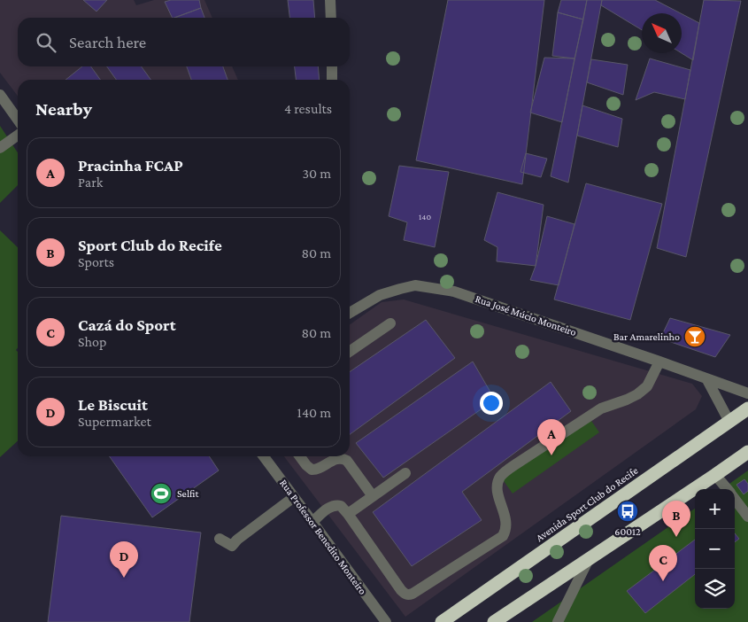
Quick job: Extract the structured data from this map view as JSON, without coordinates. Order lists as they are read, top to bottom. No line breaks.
{"streets":{"highway":["Avenida Sport Club do Recife"],"street":["Rua José Múcio Monteiro","Rua Professor Benedito Monteiro"]},"places":{"bar":["Bar Amarelinho"],"sports":["Selfit"],"bus stop":["60012"]},"house_numbers":["140"],"north":"top left","page":{"search":"Search here","heading":["Nearby","4 results"],"list":[{"mark":"A","name":"Pracinha FCAP","note":"Park","value":"30 m"},{"mark":"B","name":"Sport Club do Recife","note":"Sports","value":"80 m"},{"mark":"C","name":"Cazá do Sport","note":"Shop","value":"80 m"},{"mark":"D","name":"Le Biscuit","note":"Supermarket","value":"140 m"}],"pins":["A","B","D","C"],"map_buttons":["+","−"]}}
